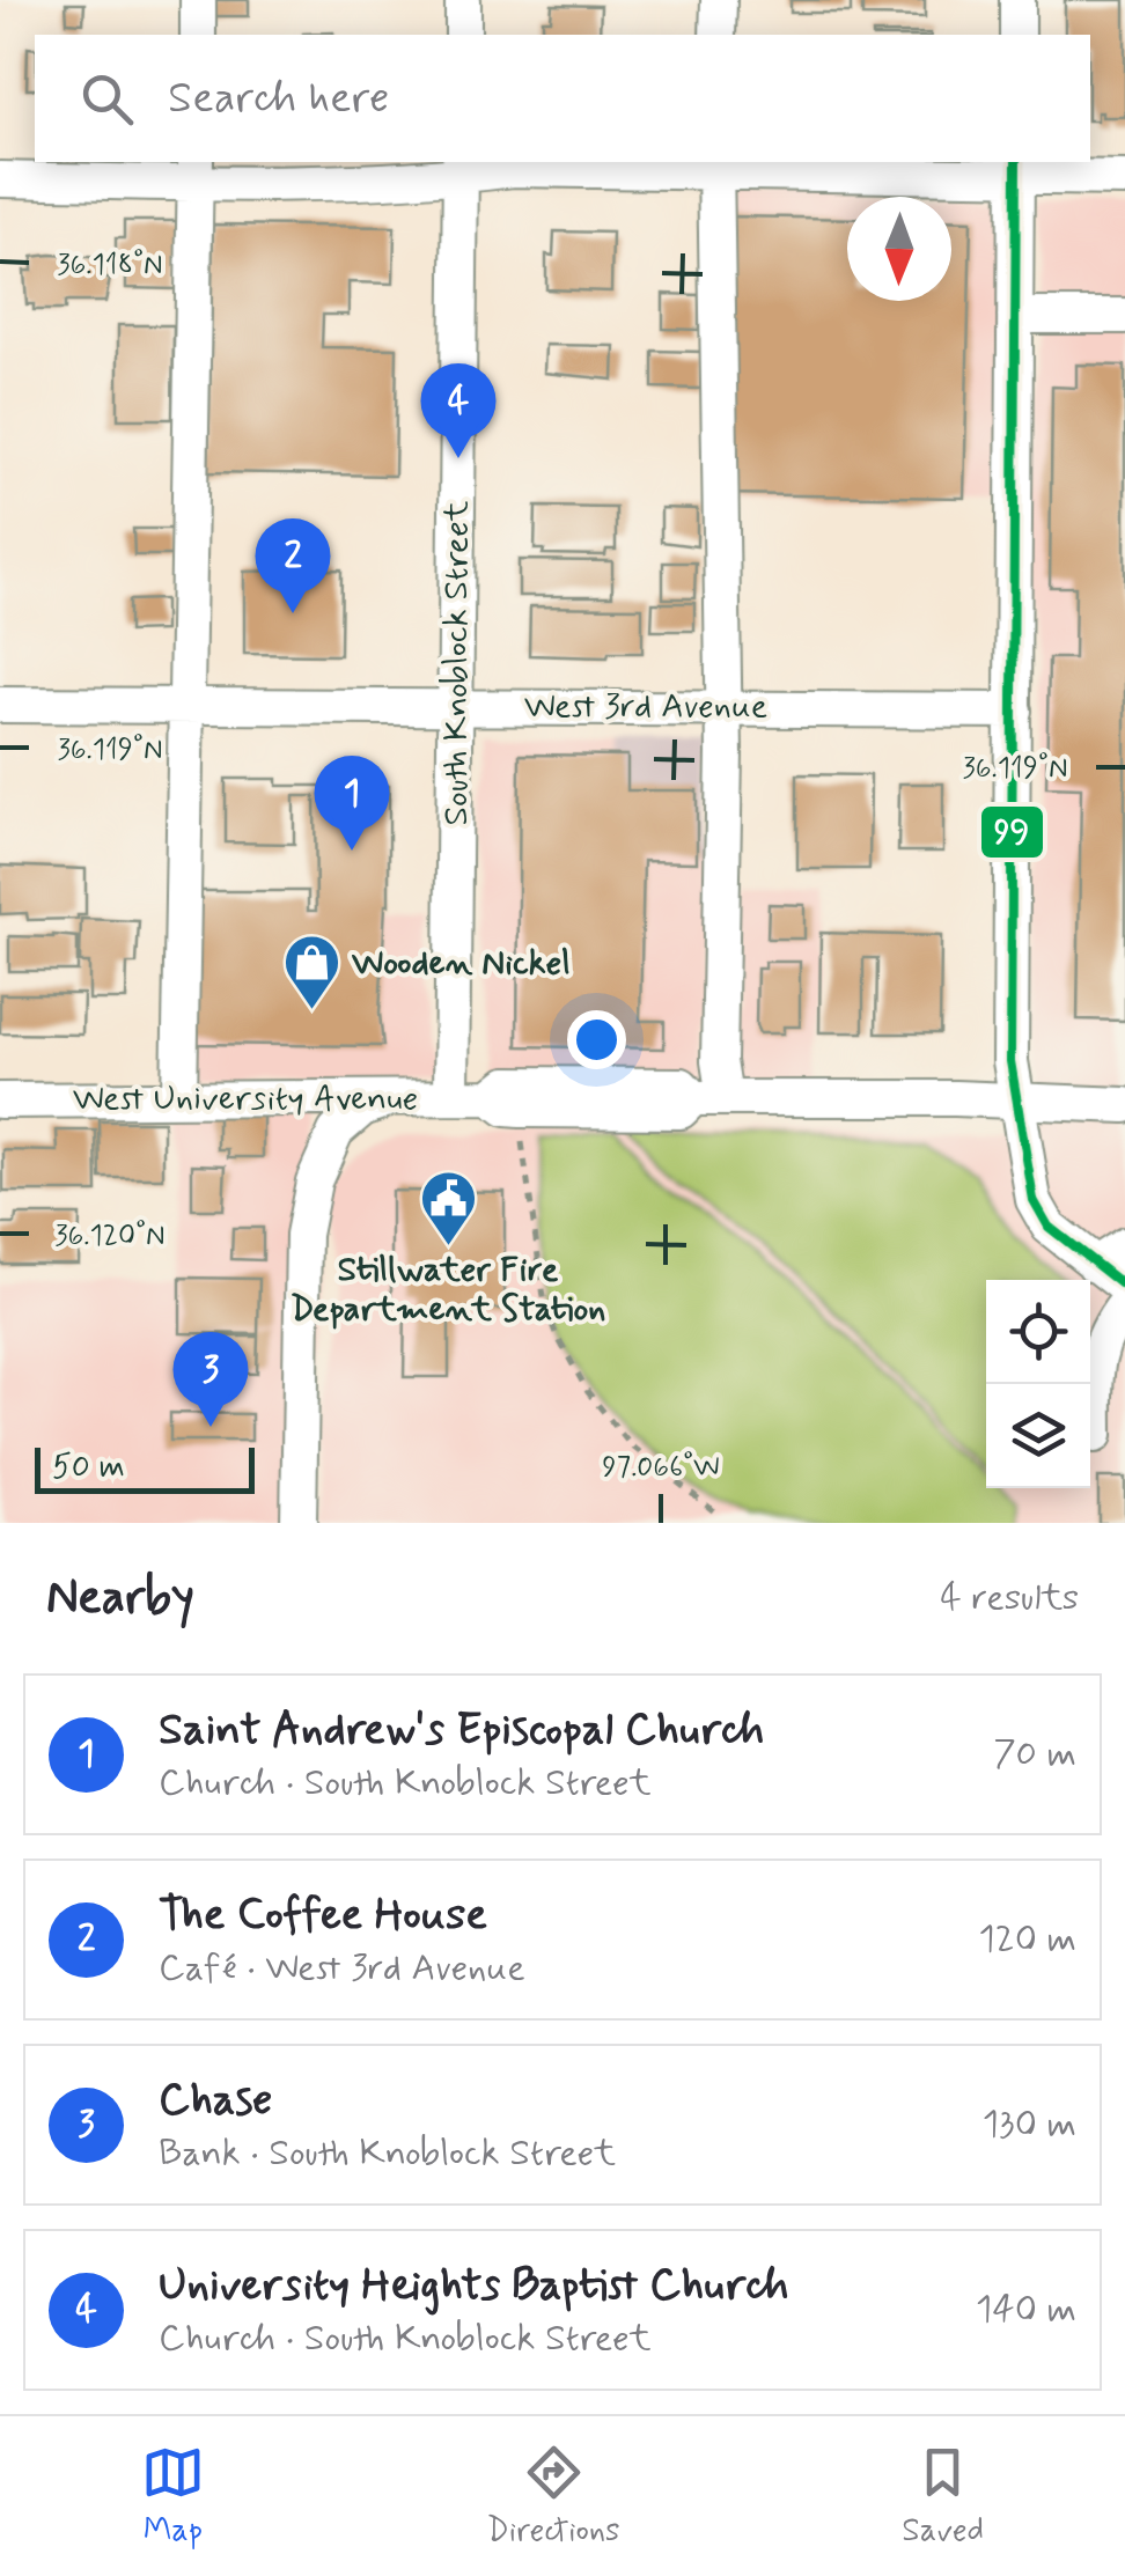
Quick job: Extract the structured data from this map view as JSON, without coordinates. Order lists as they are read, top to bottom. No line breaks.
{"streets":{"street":["South Knoblock Street","West 3rd Avenue","West University Avenue"]},"crossings":[["South Knoblock Street","West 3rd Avenue"],["South Knoblock Street","West University Avenue"]],"places":{"shop":["Wooden Nickel"],"public building":["Stillwater Fire Department Station"]},"lines":["transit line 99"],"scale_bar":"50 m","north":"bottom","page":{"search":"Search here","pins":["4","2","1","3"],"scale":"50 m","heading":["Nearby","4 results"],"list":[{"mark":"1","name":"Saint Andrew's Episcopal Church","note":"Church · South Knoblock Street","value":"70 m"},{"mark":"2","name":"The Coffee House","note":"Café · West 3rd Avenue","value":"120 m"},{"mark":"3","name":"Chase","note":"Bank · South Knoblock Street","value":"130 m"},{"mark":"4","name":"University Heights Baptist Church","note":"Church · South Knoblock Street","value":"140 m"}],"nav":["Map","Directions","Saved"]},"coordinates":["36.118°N","36.119°N","36.120°N","97.066°W"]}
